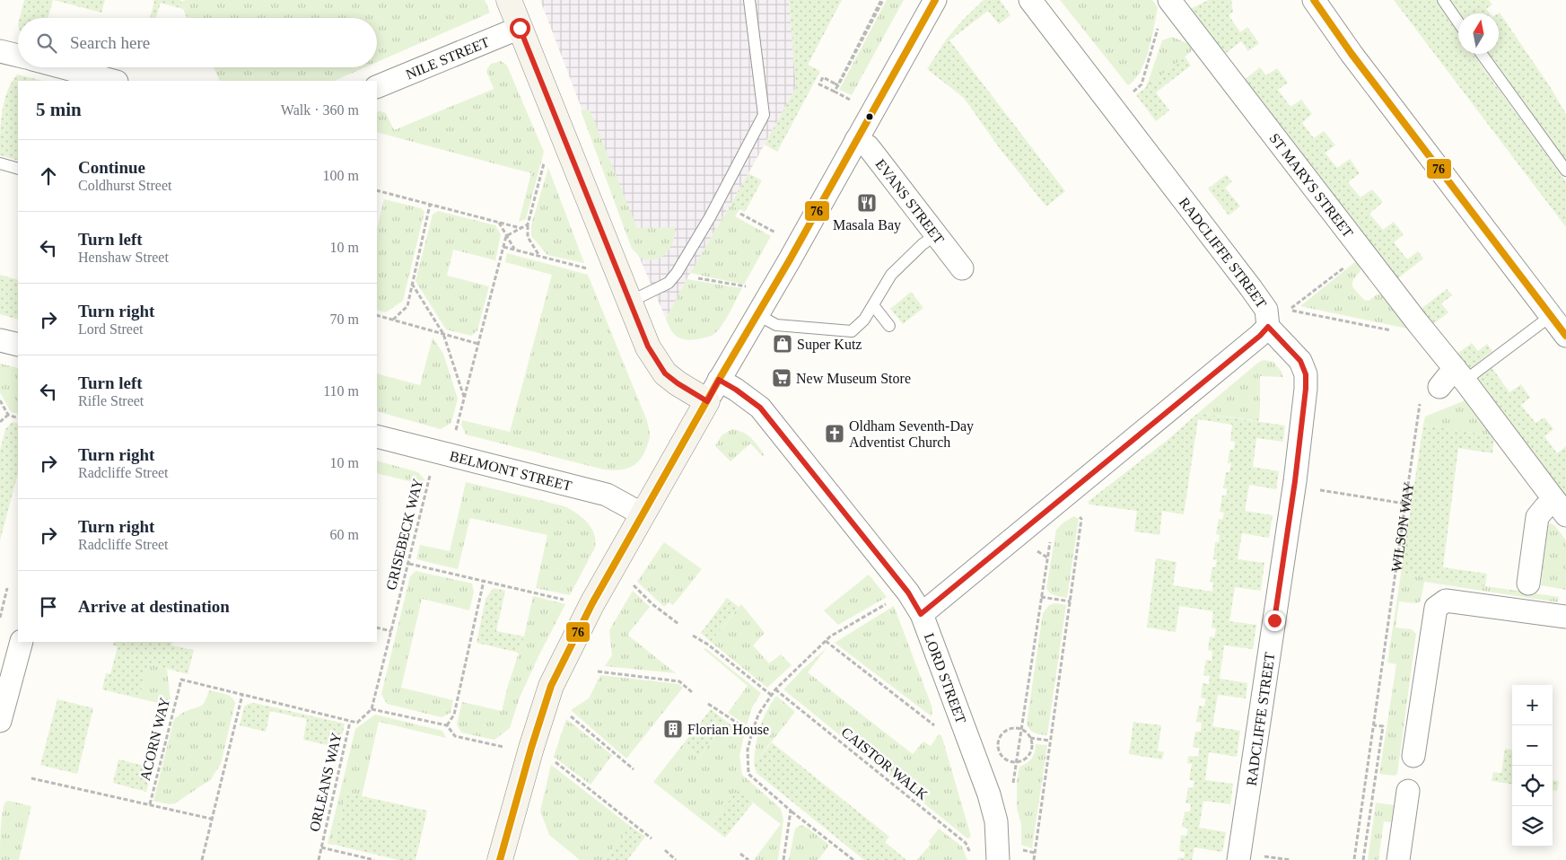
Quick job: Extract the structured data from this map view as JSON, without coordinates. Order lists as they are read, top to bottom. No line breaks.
{"streets":{"street":["NILE STREET","ST MARYS STREET","EVANS STREET","RADCLIFFE STREET","BELMONT STREET","LORD STREET"],"path":["WILSON WAY","GRISEBECK WAY","ACORN WAY","CAISTOR WALK","ORLEANS WAY"]},"places":{"restaurant":["Masala Bay"],"shop":["Super Kutz"],"supermarket":["New Museum Store"],"church":["Oldham Seventh-Day Adventist Church"],"building":["Florian House"]},"lines":["transit line 76"],"north":"top","page":{"search":"Search here","heading":["5 min","Walk · 360 m"],"list":[["Continue","Coldhurst Street","100 m"],["Turn left","Henshaw Street","10 m"],["Turn right","Lord Street","70 m"],["Turn left","Rifle Street","110 m"],["Turn right","Radcliffe Street","10 m"],["Turn right","Radcliffe Street","60 m"],"Arrive at destination"],"map_buttons":["+","−"]}}
